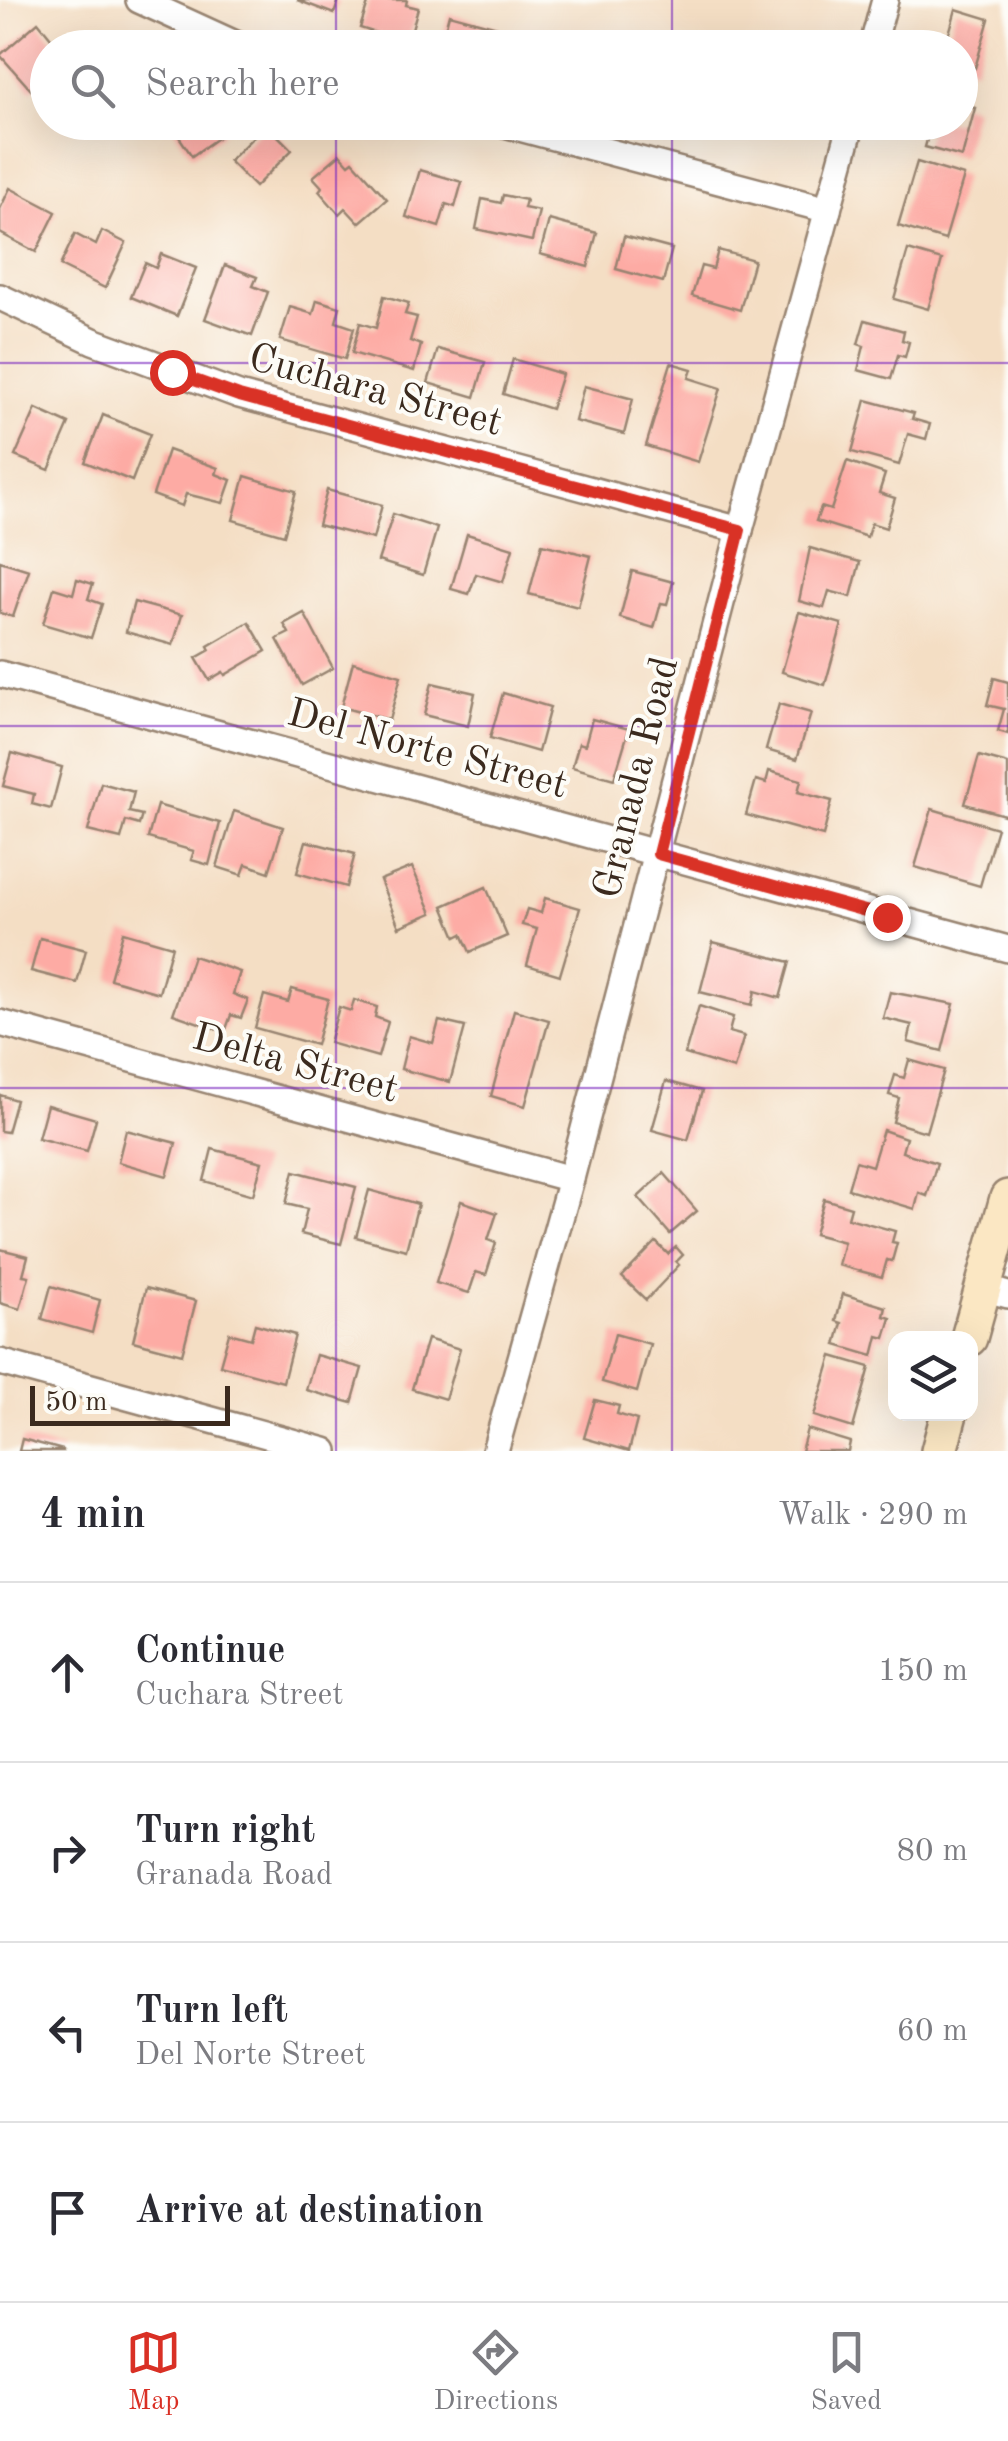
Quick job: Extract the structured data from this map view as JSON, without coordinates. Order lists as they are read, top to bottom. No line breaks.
{"streets":{"street":["Cuchara Street","Del Norte Street","Granada Road","Delta Street"]},"crossings":[["Cuchara Street","Granada Road"],["Del Norte Street","Granada Road"],["Granada Road","Delta Street"]],"scale_bar":"50 m","page":{"search":"Search here","scale":"50 m","heading":["4 min","Walk · 290 m"],"list":[["Continue","Cuchara Street","150 m"],["Turn right","Granada Road","80 m"],["Turn left","Del Norte Street","60 m"],"Arrive at destination"],"nav":["Map","Directions","Saved"]}}
